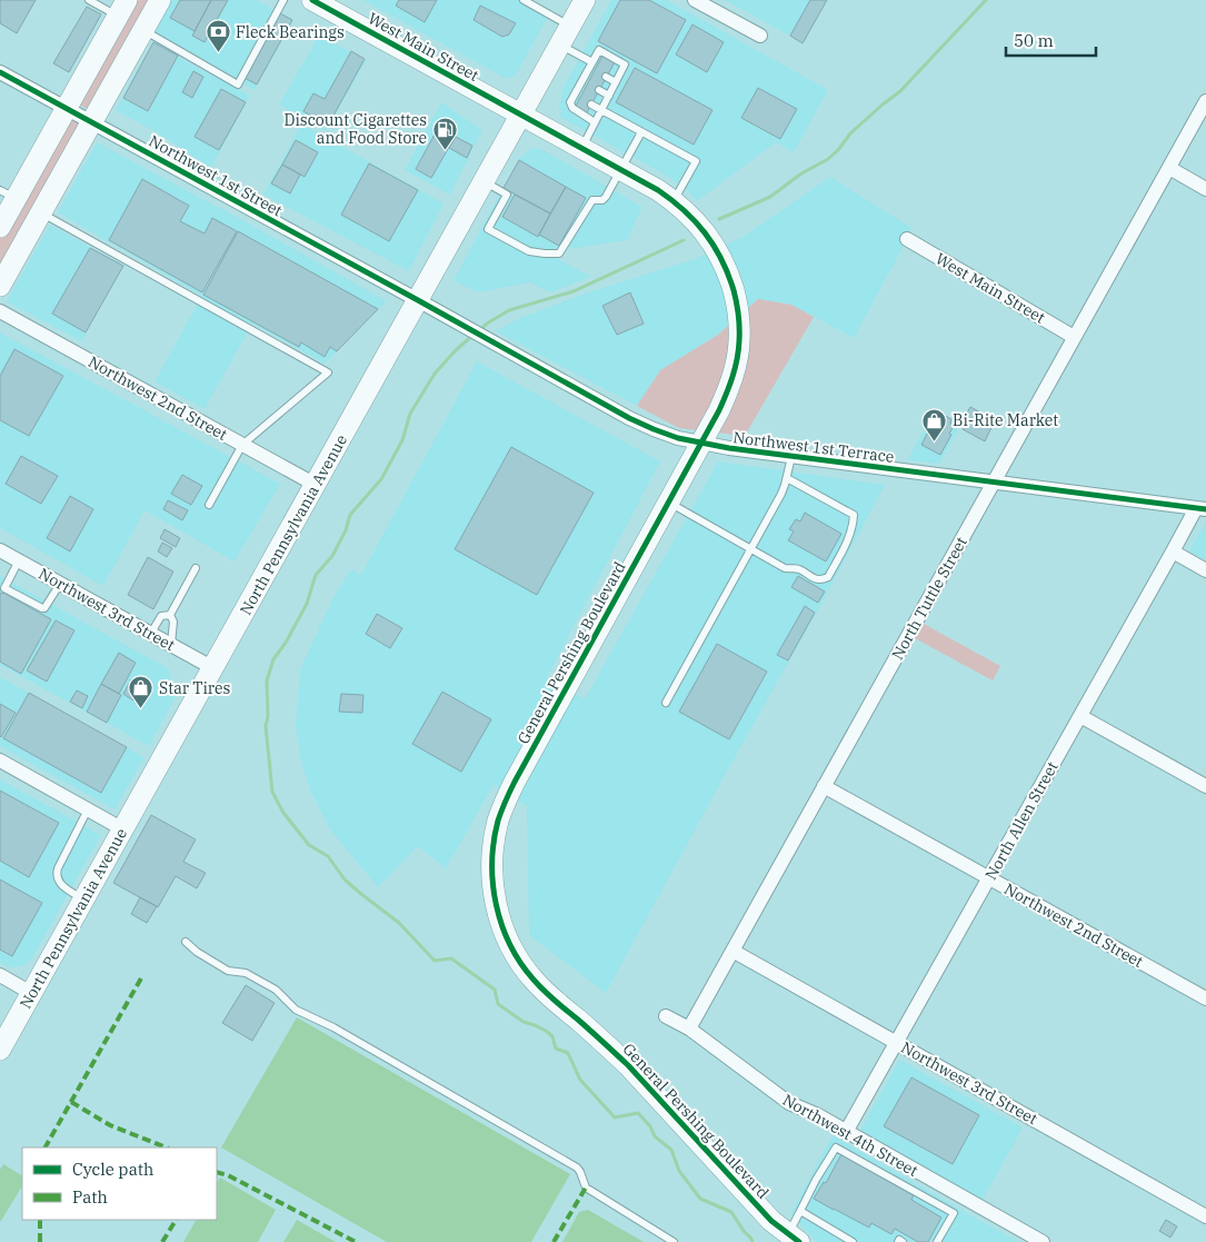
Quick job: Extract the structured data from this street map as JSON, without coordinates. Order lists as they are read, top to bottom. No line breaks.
{"streets":{"main road":["West Main Street","North Pennsylvania Avenue","General Pershing Boulevard"],"street":["Northwest 1st Street","Northwest 2nd Street","Northwest 1st Terrace","North Tuttle Street","Northwest 3rd Street","North Allen Street","Northwest 4th Street"]},"crossings":[["West Main Street","North Pennsylvania Avenue"],["West Main Street","North Tuttle Street"],["West Main Street","General Pershing Boulevard"],["Northwest 1st Street","Northwest 1st Terrace"],["Northwest 1st Street","North Pennsylvania Avenue"],["Northwest 2nd Street","North Pennsylvania Avenue"],["Northwest 2nd Street","North Tuttle Street"],["Northwest 2nd Street","North Allen Street"],["Northwest 1st Terrace","North Pennsylvania Avenue"],["Northwest 1st Terrace","North Tuttle Street"],["Northwest 1st Terrace","General Pershing Boulevard"],["Northwest 1st Terrace","North Allen Street"],["North Pennsylvania Avenue","Northwest 3rd Street"],["North Pennsylvania Avenue","General Pershing Boulevard"],["North Tuttle Street","Northwest 3rd Street"],["North Tuttle Street","Northwest 4th Street"],["Northwest 3rd Street","North Allen Street"],["North Allen Street","Northwest 4th Street"]],"places":{"bank":["Fleck Bearings"],"fuel station":["Discount Cigarettes and Food Store"],"shop":["Bi-Rite Market","Star Tires"]},"legend":["Cycle path","Path"],"scale_bar":"50 m"}
